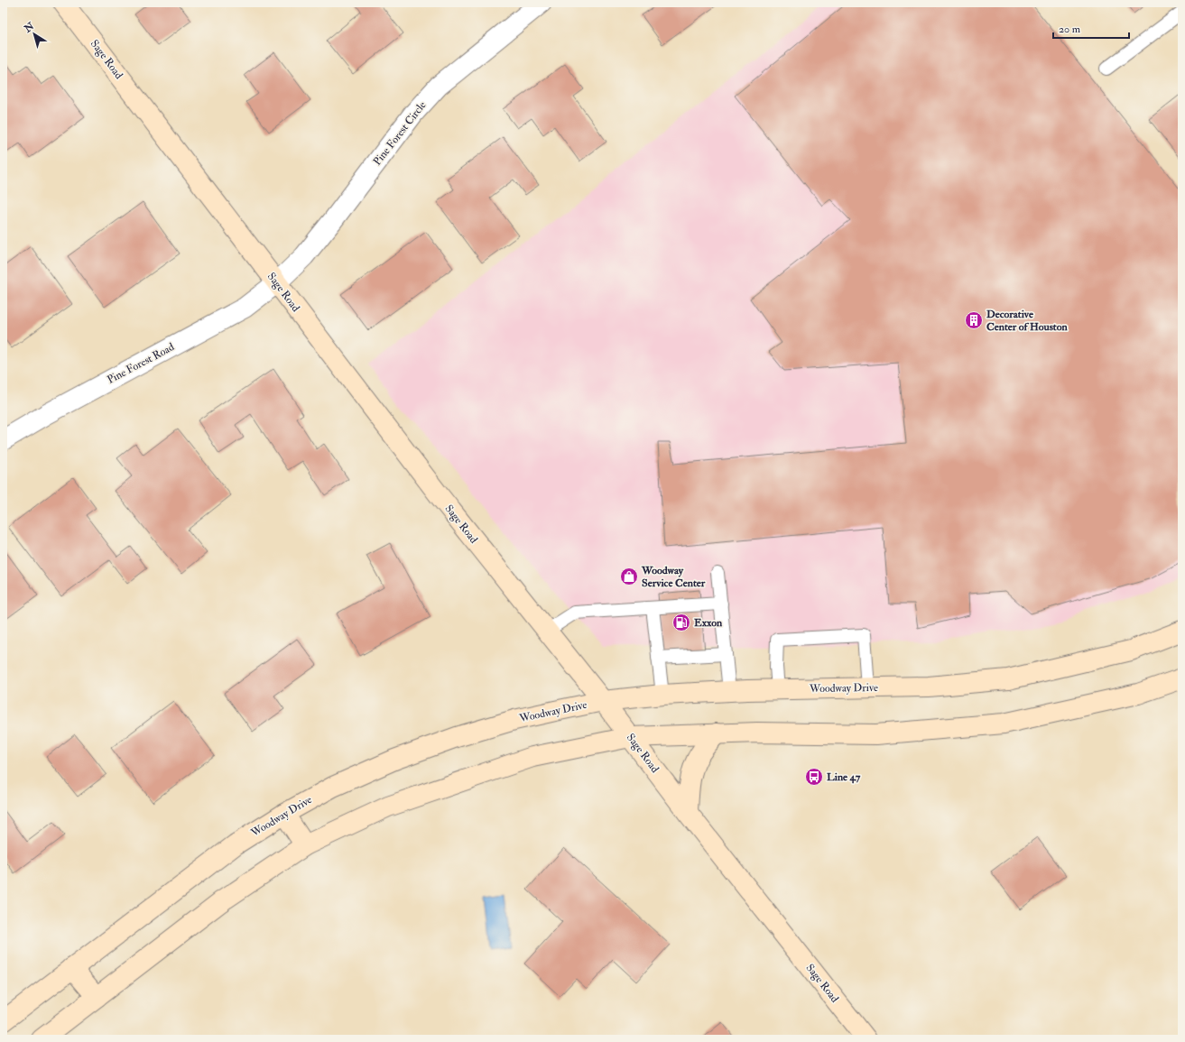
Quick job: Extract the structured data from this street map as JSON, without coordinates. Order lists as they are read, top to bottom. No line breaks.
{"streets":{"main road":["Sage Road","Woodway Drive"],"street":["Pine Forest Circle","Pine Forest Road"]},"crossings":[["Sage Road","Pine Forest Circle"],["Sage Road","Pine Forest Road"],["Sage Road","Woodway Drive"],["Pine Forest Circle","Pine Forest Road"]],"places":{"building":["Decorative Center of Houston"],"shop":["Woodway Service Center"],"fuel station":["Exxon"],"bus stop":["Line 47"]},"scale_bar":"20 m","north":"top left"}
